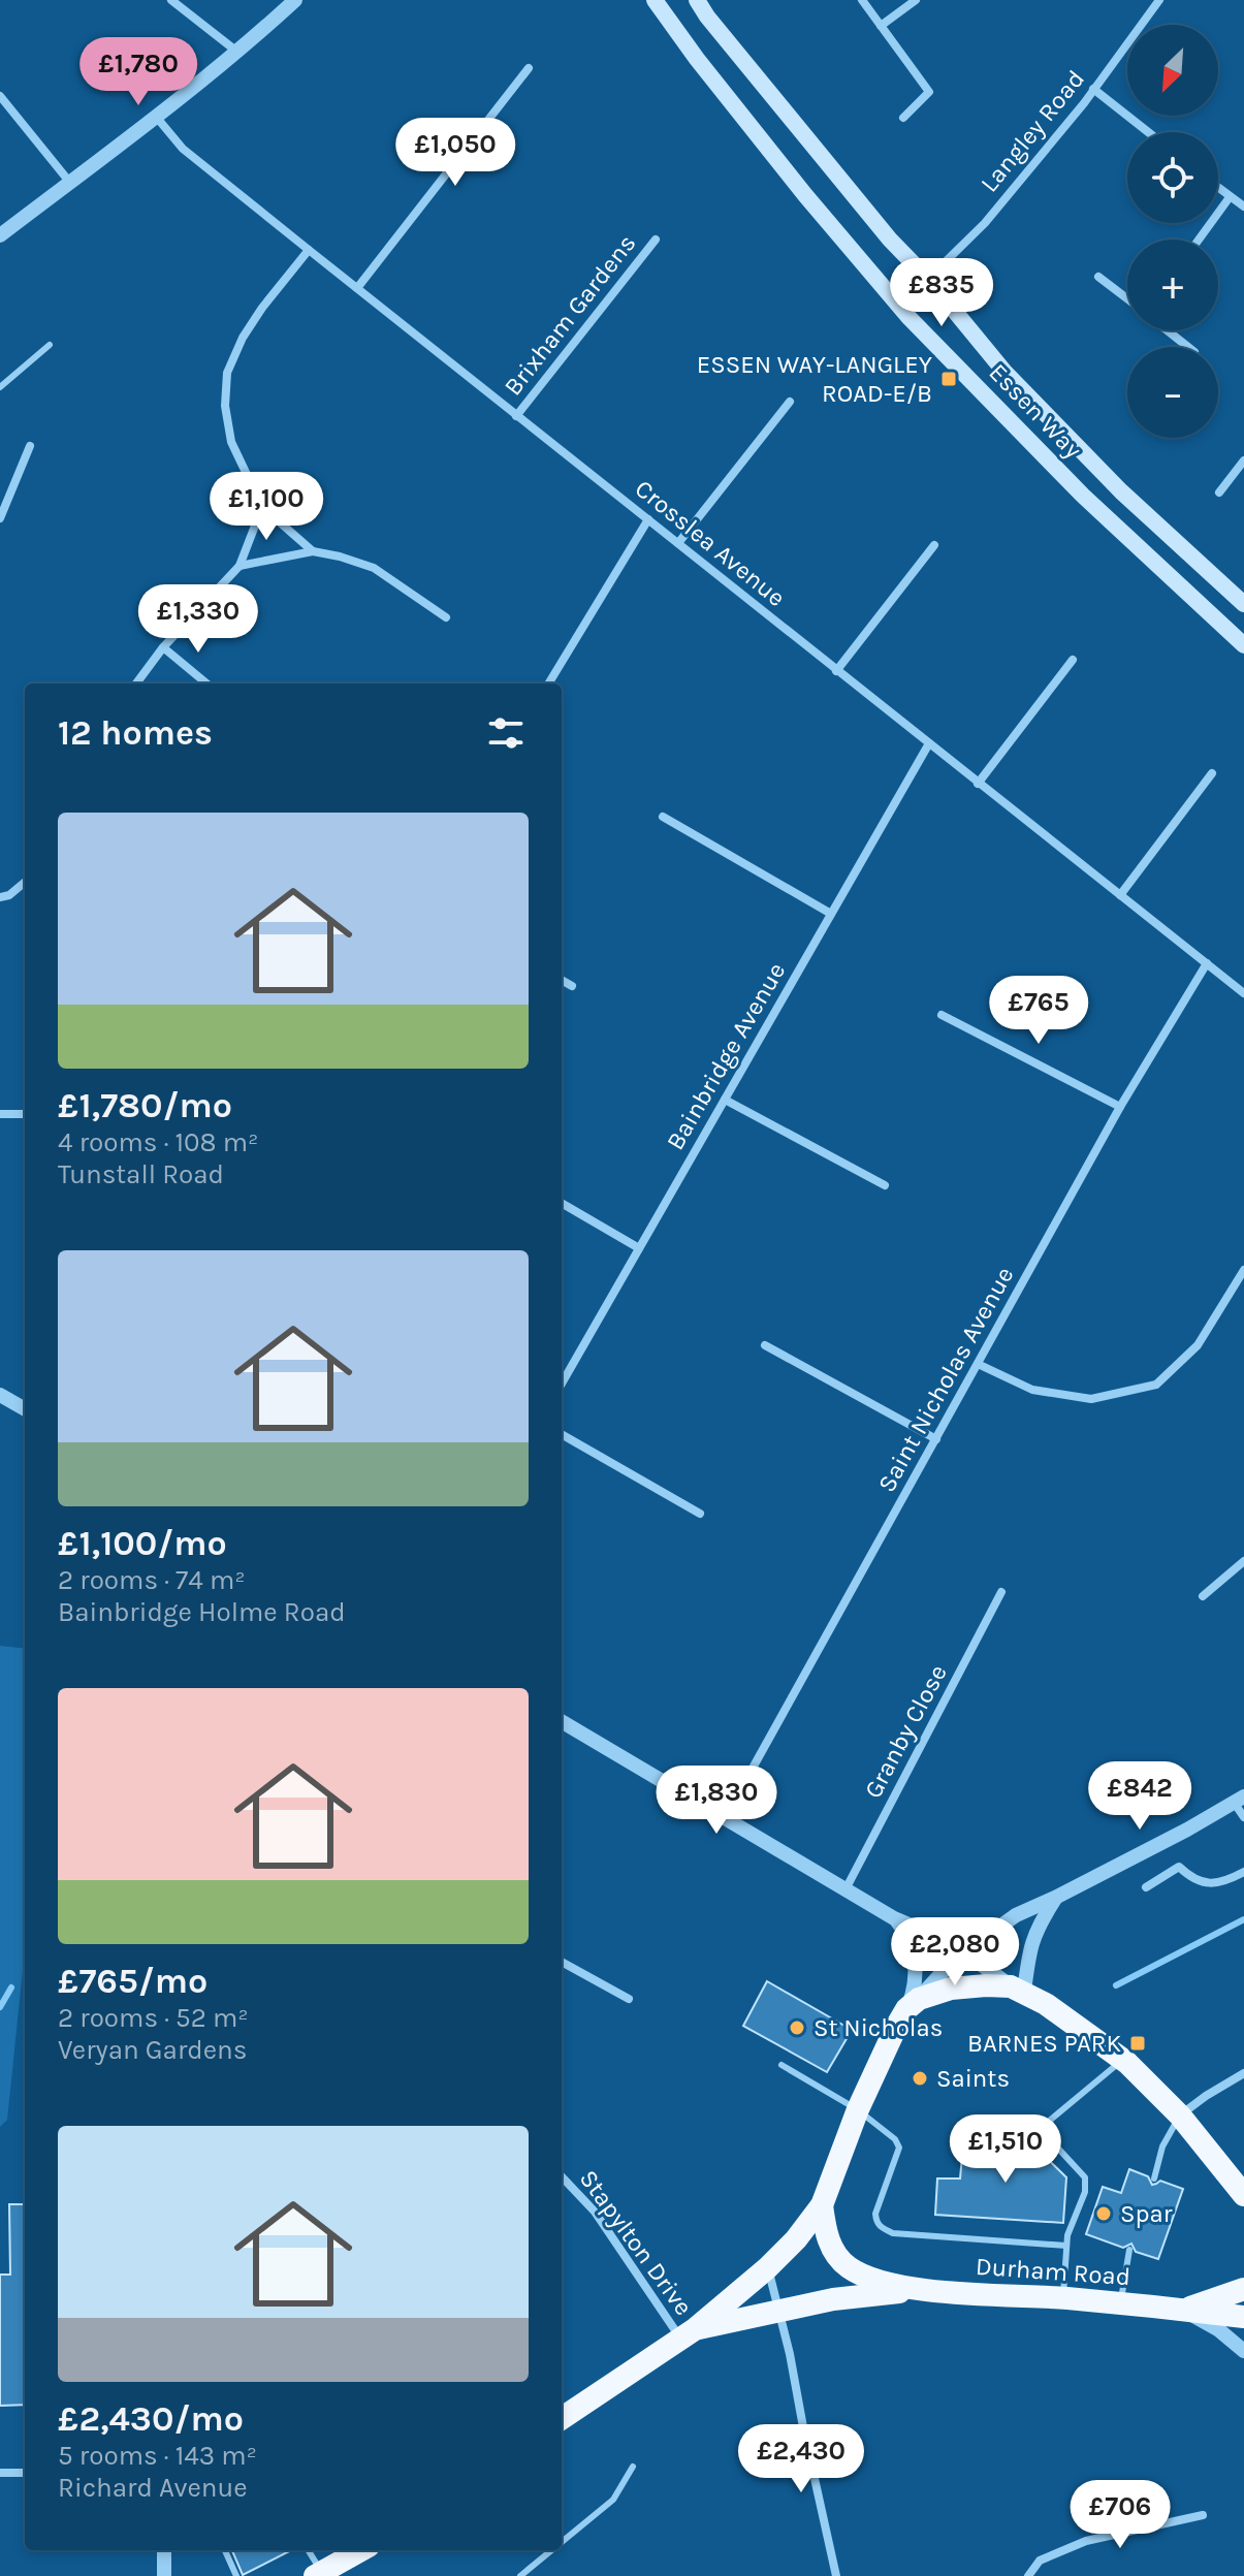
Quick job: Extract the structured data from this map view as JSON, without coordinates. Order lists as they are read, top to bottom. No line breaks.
{"streets":{"highway":["Durham Road"],"main road":["Essen Way"],"street":["Langley Road","Brixham Gardens","Crosslea Avenue","Bainbridge Avenue","Saint Nicholas Avenue","Granby Close","Stapylton Drive"]},"crossings":[["Langley Road","Essen Way"],["Brixham Gardens","Crosslea Avenue"],["Crosslea Avenue","Bainbridge Avenue"],["Crosslea Avenue","Saint Nicholas Avenue"],["Stapylton Drive","Durham Road"]],"places":{"transit":["ESSEN WAY-LANGLEY ROAD-E/B","BARNES PARK"],"other":["St Nicholas","Saints","Spar"]},"north":"bottom left","page":{"map_buttons":["+","−"],"price":["£1,780","£1,050","£835","£1,100","£1,330","£765","£842","£1,830","£2,080","£1,510","£2,430","£706"],"heading":"12 homes","list":[{"name":"£1,780/mo","note":"4 rooms · 108 m² · Tunstall Road"},{"name":"£1,100/mo","note":"2 rooms · 74 m² · Bainbridge Holme Road"},{"name":"£765/mo","note":"2 rooms · 52 m² · Veryan Gardens"},{"name":"£2,430/mo","note":"5 rooms · 143 m² · Richard Avenue"}]}}
